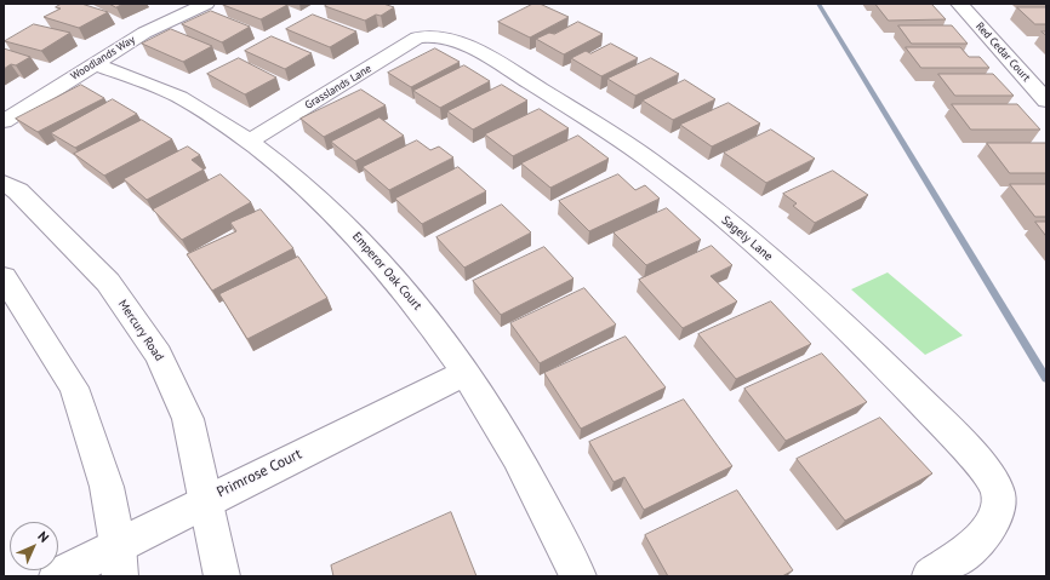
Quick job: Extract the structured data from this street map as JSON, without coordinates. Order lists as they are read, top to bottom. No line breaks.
{"streets":{"street":["Red Cedar Court","Woodlands Way","Grasslands Lane","Sagely Lane","Emperor Oak Court","Mercury Road","Primrose Court"]},"crossings":[["Woodlands Way","Emperor Oak Court"],["Grasslands Lane","Sagely Lane"],["Grasslands Lane","Emperor Oak Court"],["Emperor Oak Court","Primrose Court"],["Mercury Road","Primrose Court"]],"north":"top right"}
